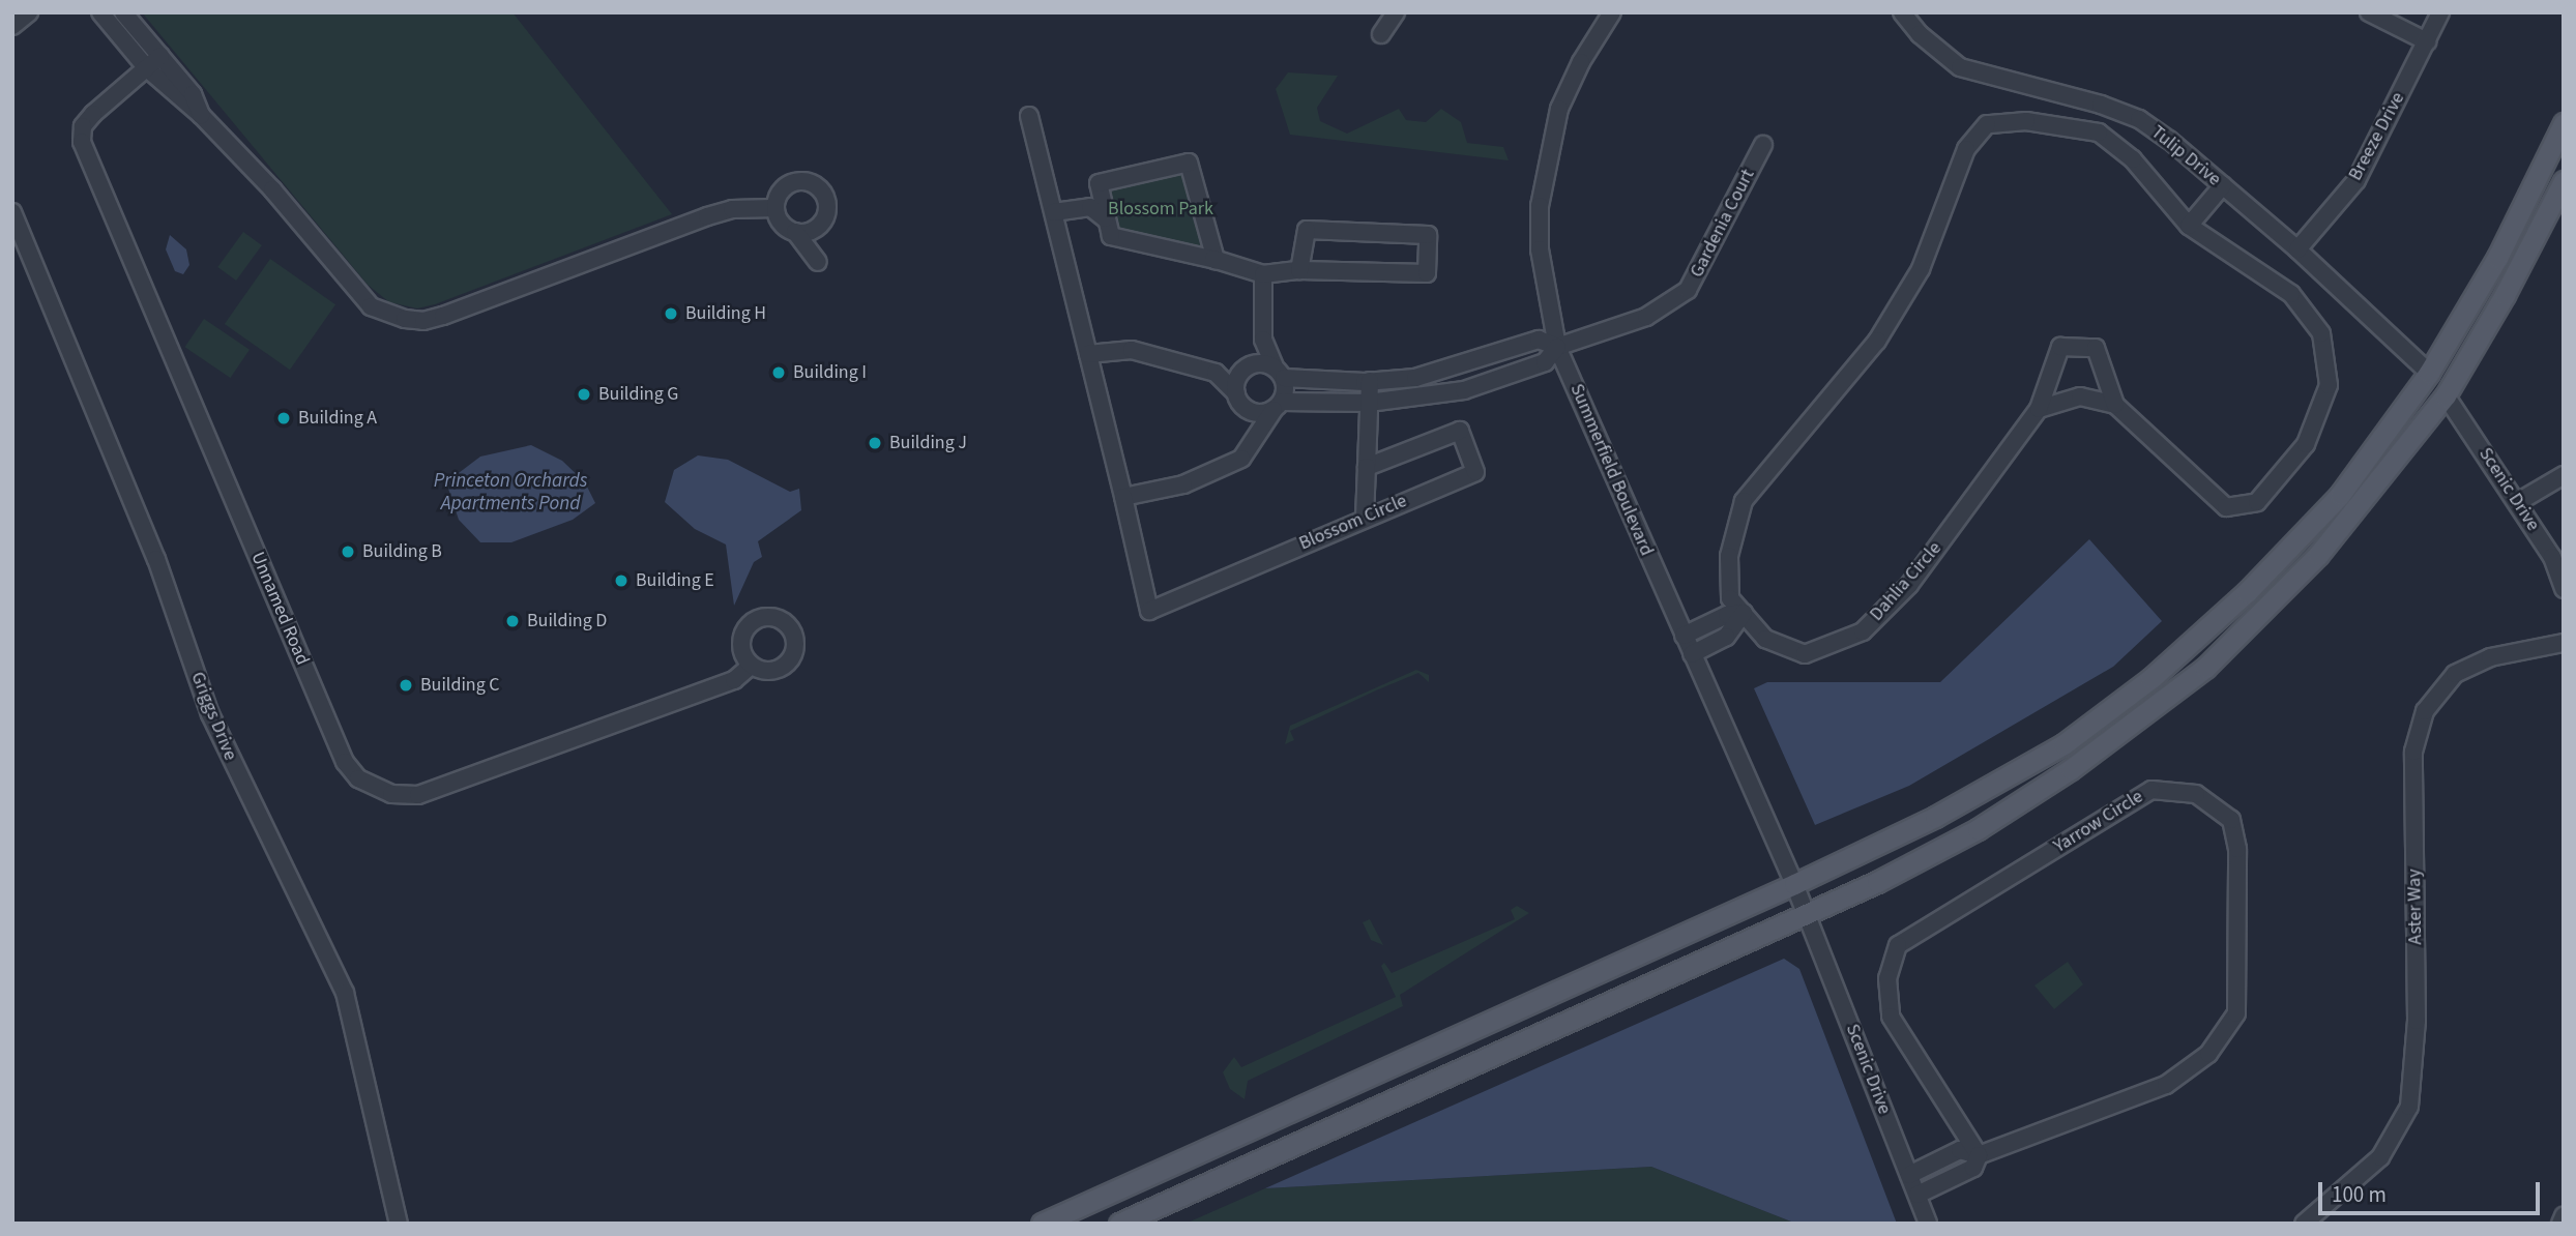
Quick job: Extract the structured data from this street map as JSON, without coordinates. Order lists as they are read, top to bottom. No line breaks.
{"streets":{"street":["Breeze Drive","Tulip Drive","Gardenia Court","Summerfield Boulevard","Scenic Drive","Blossom Circle","Dahlia Circle","Unnamed Road","Griggs Drive","Yarrow Circle","Aster Way"]},"crossings":[["Breeze Drive","Tulip Drive"],["Gardenia Court","Summerfield Boulevard"],["Summerfield Boulevard","Scenic Drive"],["Scenic Drive","Yarrow Circle"]],"water":["Princeton Orchards Apartments Pond"],"parks":["Blossom Park"],"places":["Building H","Building I","Building G","Building A","Building J","Building B","Building E","Building D","Building C"],"scale_bar":"100 m"}
